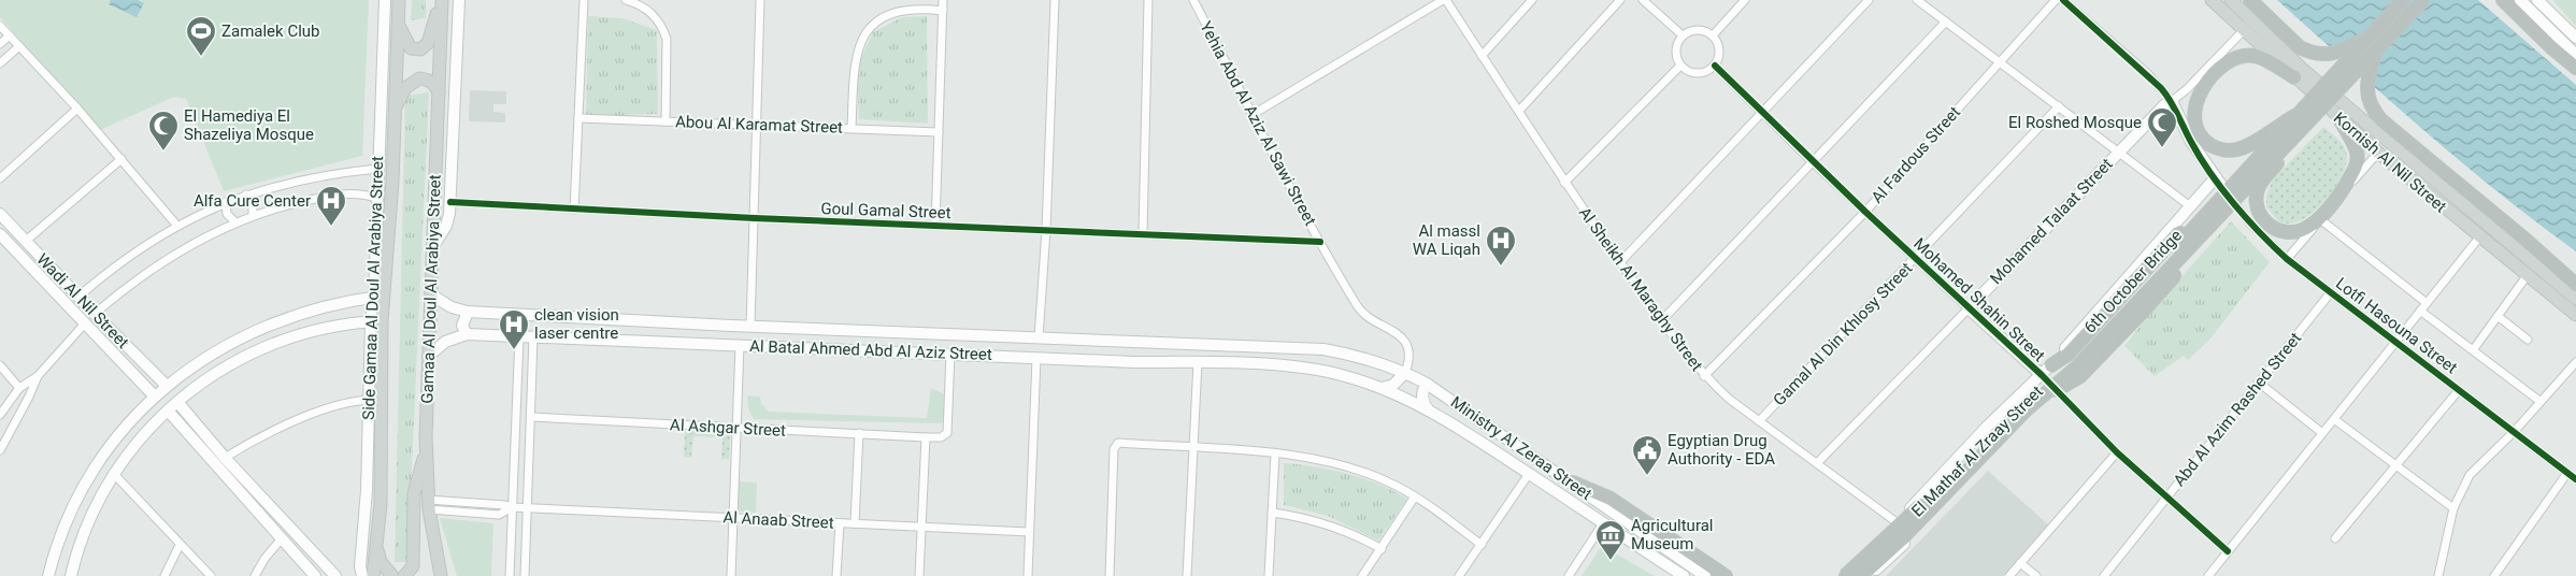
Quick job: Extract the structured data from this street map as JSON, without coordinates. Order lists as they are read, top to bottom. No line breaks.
{"streets":{"highway":["6th October Bridge"],"main road":["Kornish Al Nil Street","Gamaa Al Doul Al Arabiya Street"],"street":["Yehia Abd Al Aziz Al Sawi Street","Abou Al Karamat Street","Al Fardous Street","Goul Gamal Street","Mohamed Talaat Street","Side Gamaa Al Doul Al Arabiya Street","Al Sheikh Al Maraghy Street","Mohamed Shahin Street","Wadi Al Nil Street","Lotfi Hasouna Street","Gamal Al Din Khlosy Street","Al Batal Ahmed Abd Al Aziz Street","Abd Al Azim Rashed Street","Al Ashgar Street","Ministry Al Zeraa Street","El Mathaf Al Zraay Street","Al Anaab Street"]},"crossings":[["Yehia Abd Al Aziz Al Sawi Street","Goul Gamal Street"],["Yehia Abd Al Aziz Al Sawi Street","Ministry Al Zeraa Street"],["Al Fardous Street","Al Sheikh Al Maraghy Street"],["Al Fardous Street","Mohamed Shahin Street"],["Kornish Al Nil Street","Mohamed Talaat Street"],["Mohamed Talaat Street","Al Sheikh Al Maraghy Street"],["Mohamed Talaat Street","Mohamed Shahin Street"],["Mohamed Talaat Street","Lotfi Hasouna Street"],["6th October Bridge","El Mathaf Al Zraay Street"],["Gamaa Al Doul Al Arabiya Street","Al Batal Ahmed Abd Al Aziz Street"],["Al Sheikh Al Maraghy Street","Gamal Al Din Khlosy Street"],["Al Sheikh Al Maraghy Street","El Mathaf Al Zraay Street"],["Mohamed Shahin Street","Gamal Al Din Khlosy Street"],["Mohamed Shahin Street","Abd Al Azim Rashed Street"],["Mohamed Shahin Street","El Mathaf Al Zraay Street"],["Lotfi Hasouna Street","Abd Al Azim Rashed Street"],["Lotfi Hasouna Street","El Mathaf Al Zraay Street"],["Al Batal Ahmed Abd Al Aziz Street","Ministry Al Zeraa Street"]],"places":{"sports":["Zamalek Club"],"mosque":["El Roshed Mosque","El Hamediya El Shazeliya Mosque"],"hospital":["Alfa Cure Center","Al massl WA Liqah","clean vision laser centre"],"public building":["Egyptian Drug Authority - EDA"],"museum":["Agricultural Museum"]}}
